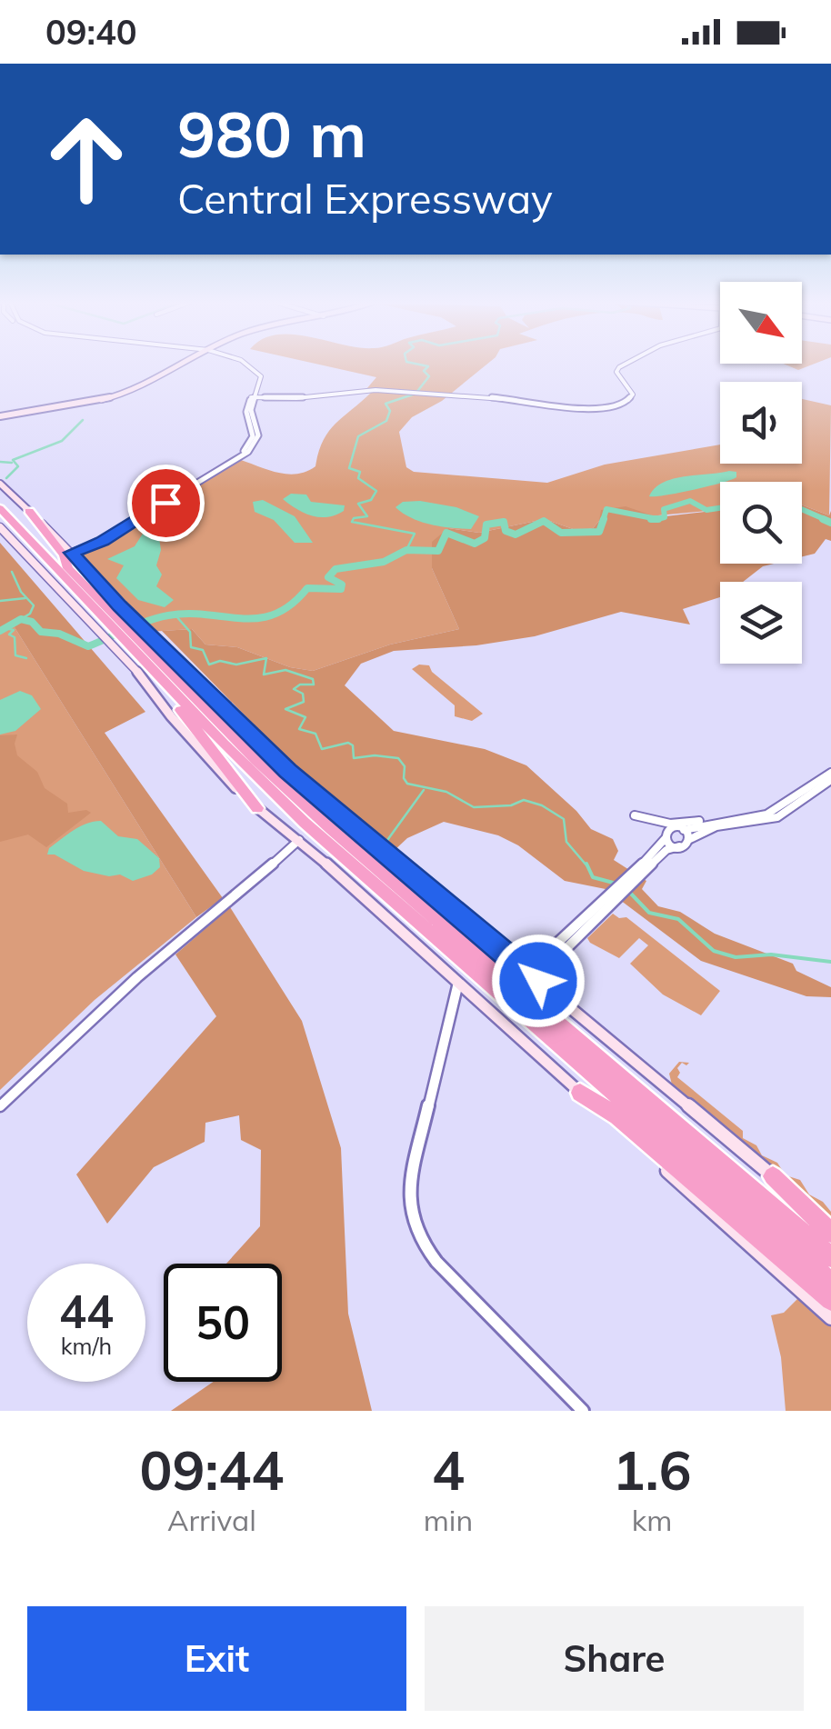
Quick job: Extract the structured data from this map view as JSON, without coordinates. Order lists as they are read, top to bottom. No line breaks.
{"north":"bottom right","page":{"status":"09:40","turn":["980 m","Central Expressway"],"speed":"44 km/h","limit":"50","eta":["09:44","Arrival","4","min","1.6","km"],"buttons":["Exit","Share"]}}
